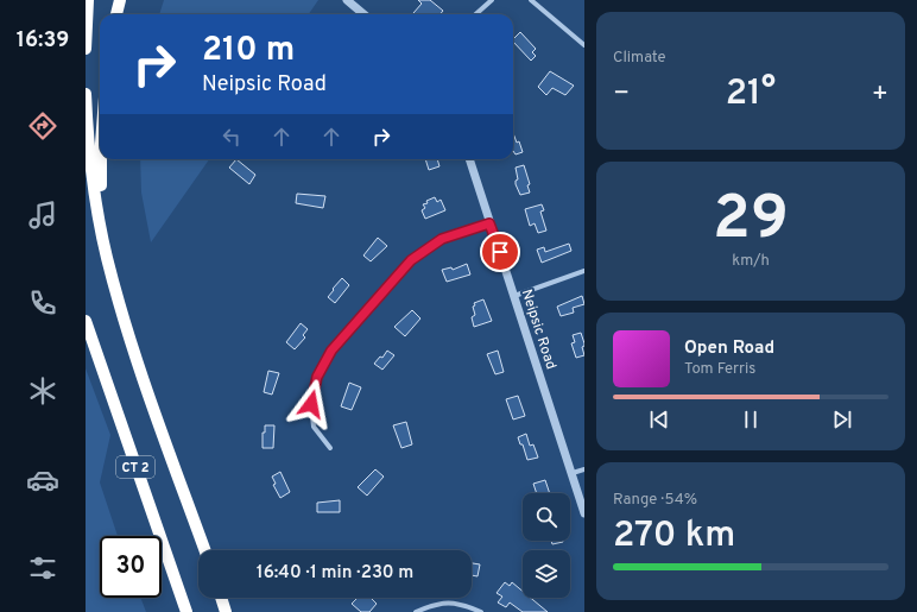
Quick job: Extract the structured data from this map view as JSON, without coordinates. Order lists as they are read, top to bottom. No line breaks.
{"streets":{"highway":["CT 2"],"street":["Neipsic Road"]},"page":{"tabs":"16:39","tile":["Climate",["29","km/h"],["Range · 54%","270 km"]],"turn":["210 m","Neipsic Road"],"heat":["−","21°","+"],"song":["Open Road","Tom Ferris"],"limit":"30","trip":"16:40 · 1 min · 230 m"}}
